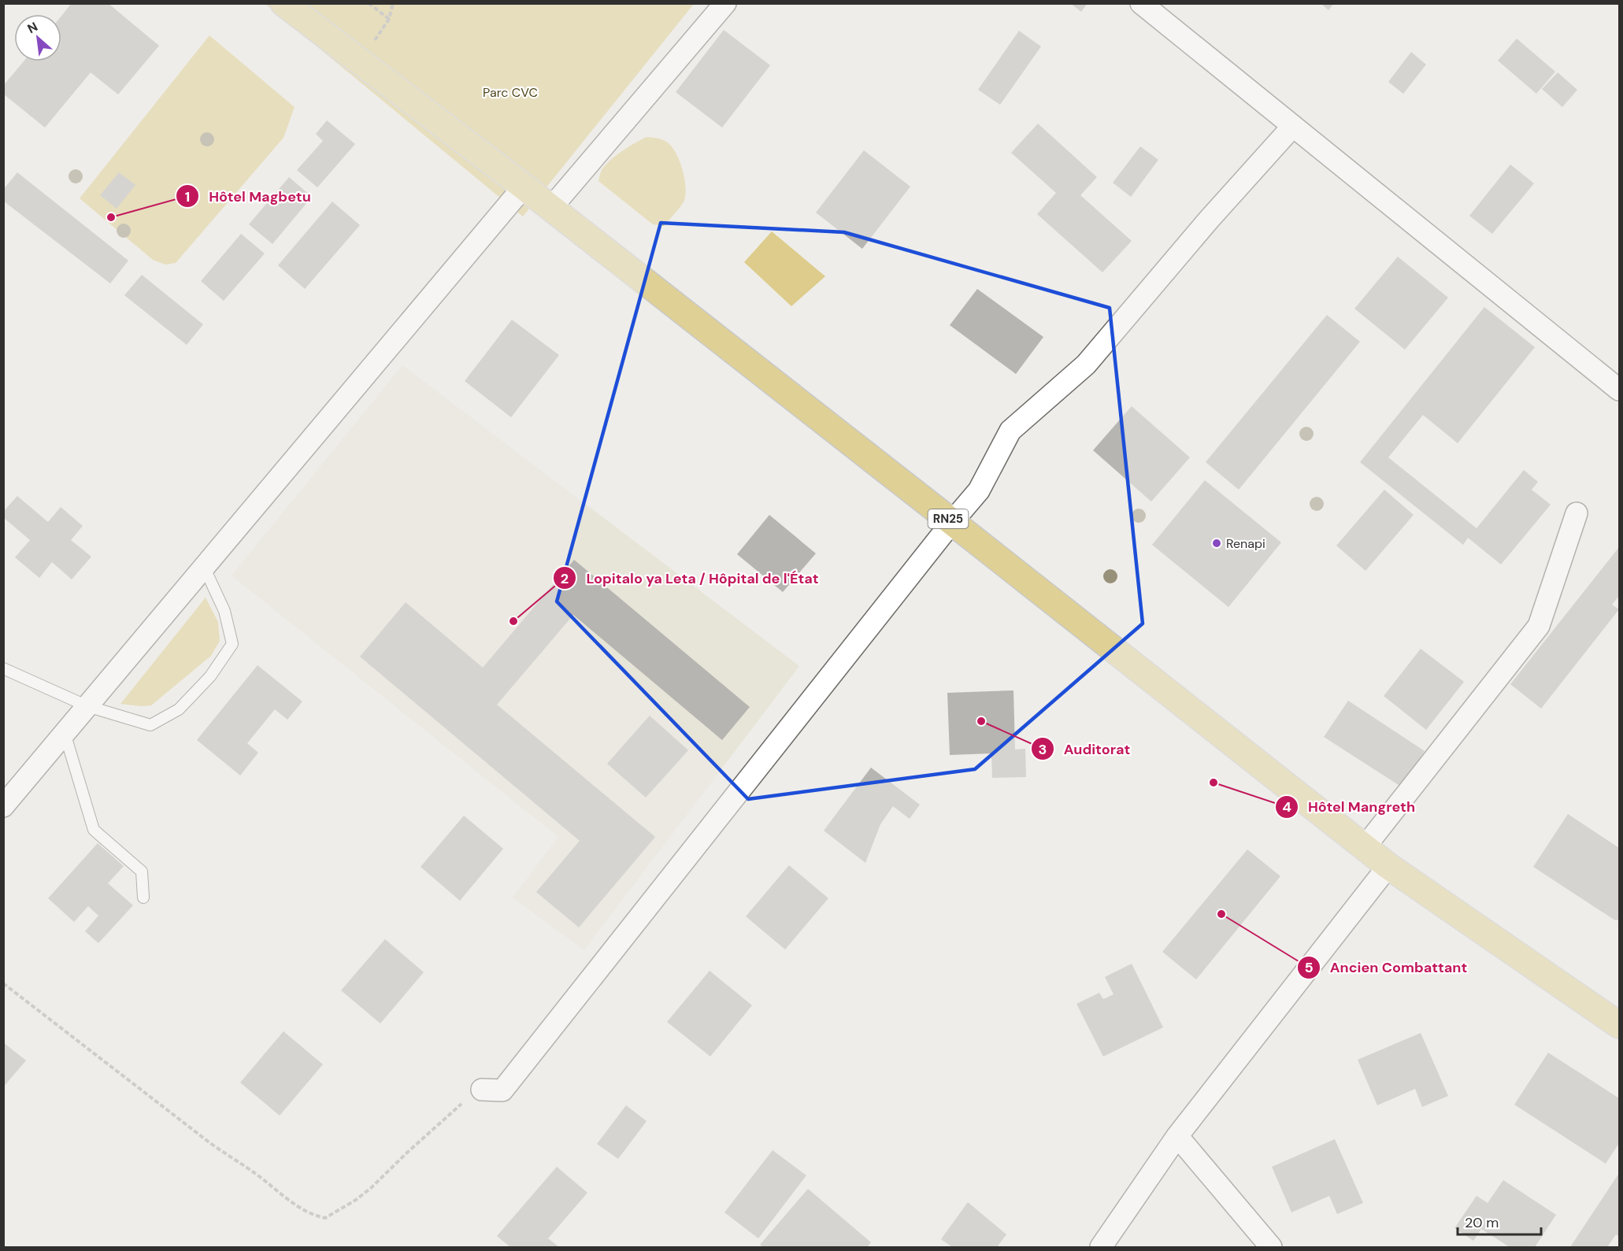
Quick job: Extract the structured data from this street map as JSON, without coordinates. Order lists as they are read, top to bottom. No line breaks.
{"streets":{"main road":["RN25"]},"parks":["Parc CVC"],"places":["Hôtel Magbetu","Renapi","Lopitalo ya Leta / Hôpital de l'État","Auditorat","Hôtel Mangreth","Ancien Combattant"],"scale_bar":"20 m","north":"top left"}
